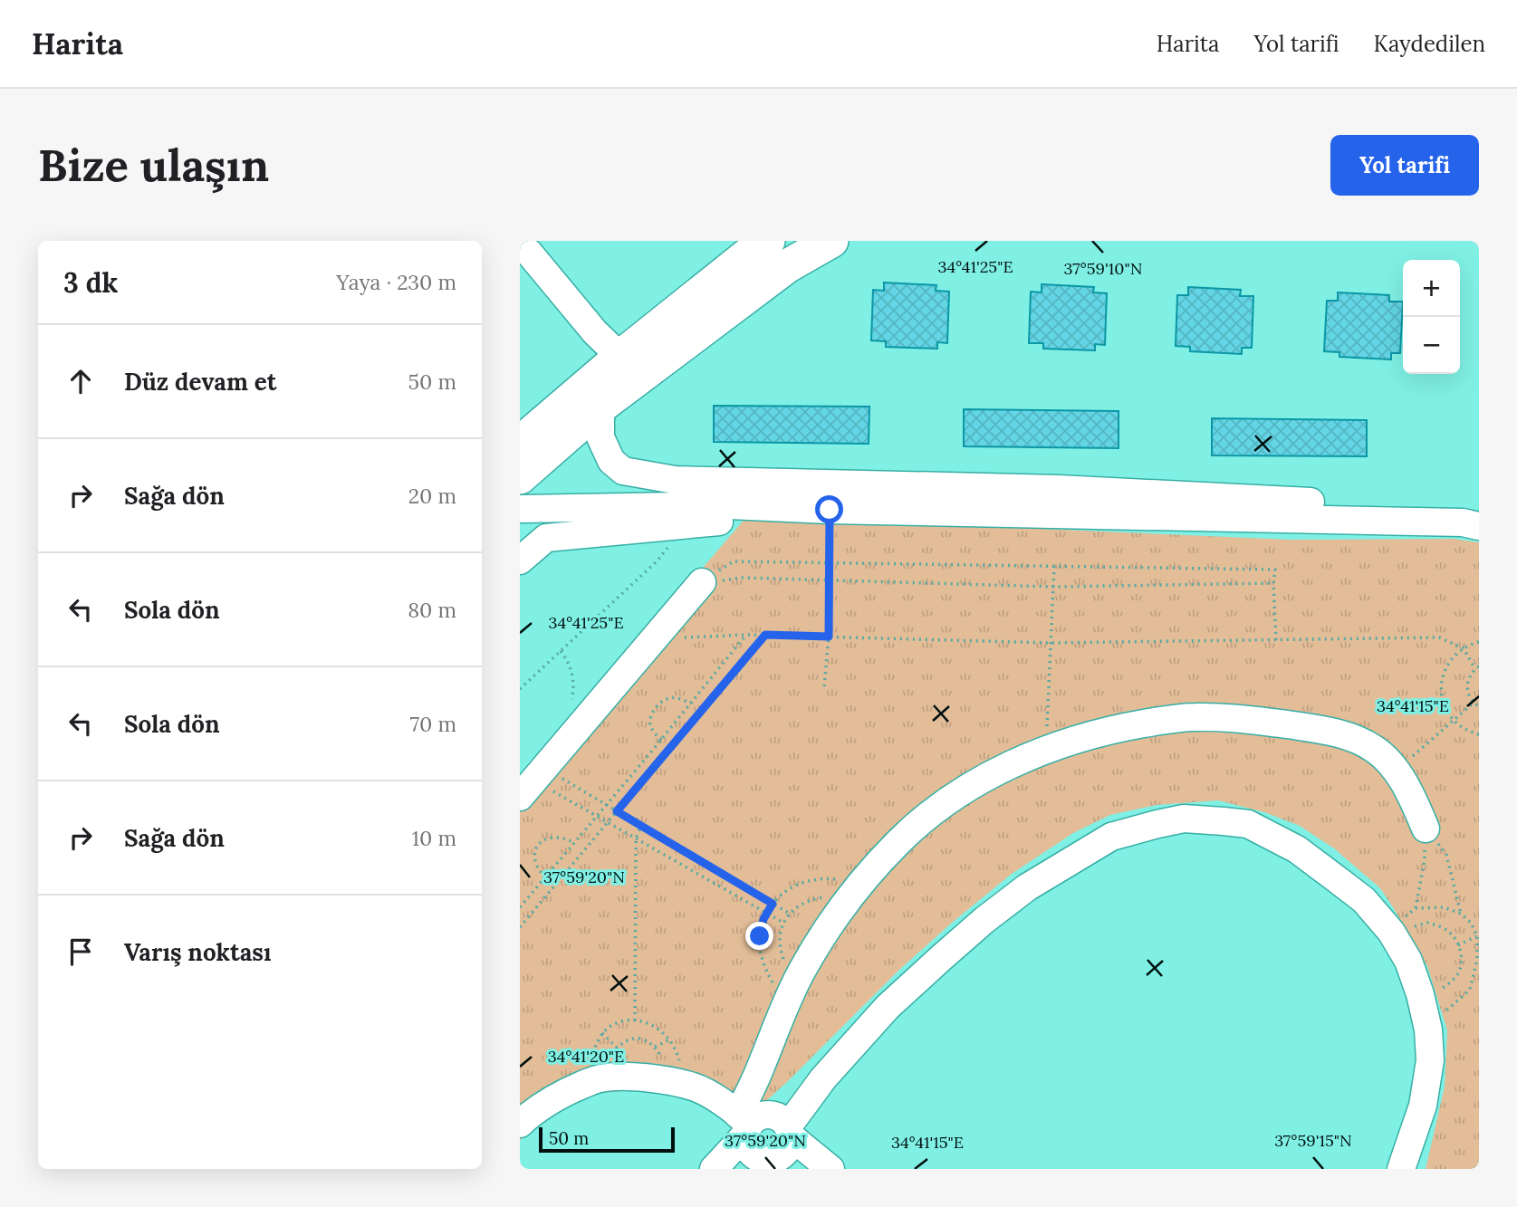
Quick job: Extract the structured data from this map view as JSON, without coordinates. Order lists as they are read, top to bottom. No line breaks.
{"scale_bar":"50 m","page":{"header":"Harita","nav":["Harita","Yol tarifi","Kaydedilen"],"buttons":"Yol tarifi","title":"Bize ulaşın","heading":["3 dk","Yaya · 230 m"],"map_buttons":["+","−"],"list":[["Düz devam et","50 m"],["Sağa dön","20 m"],["Sola dön","80 m"],["Sola dön","70 m"],["Sağa dön","10 m"],"Varış noktası"],"scale":"50 m"},"coordinates":["34°41'25\"E","37°59'10\"N","34°41'15\"E","37°59'20\"N","34°41'20\"E","37°59'15\"N"]}
